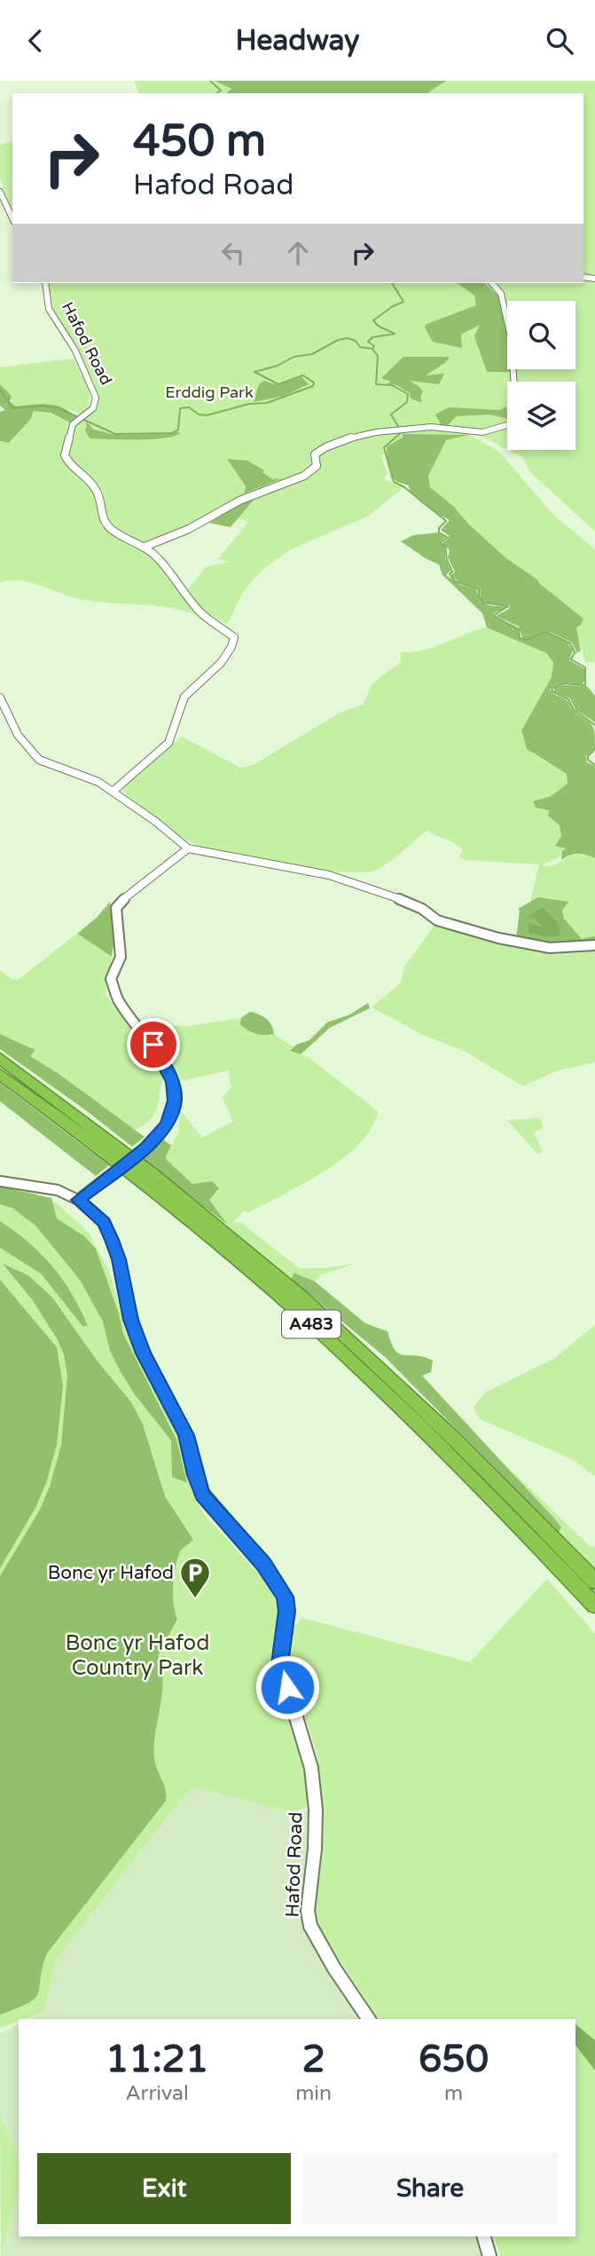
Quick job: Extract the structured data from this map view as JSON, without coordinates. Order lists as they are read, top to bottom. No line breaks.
{"streets":{"highway":["A483"],"street":["Hafod Road"]},"parks":["Erddig Park","Bonc yr Hafod Country Park"],"places":{"parking":["Bonc yr Hafod"]},"page":{"header":"Headway","turn":["450 m","Hafod Road"],"eta":["11:21","Arrival","2","min","650","m"],"buttons":["Exit","Share"]}}
